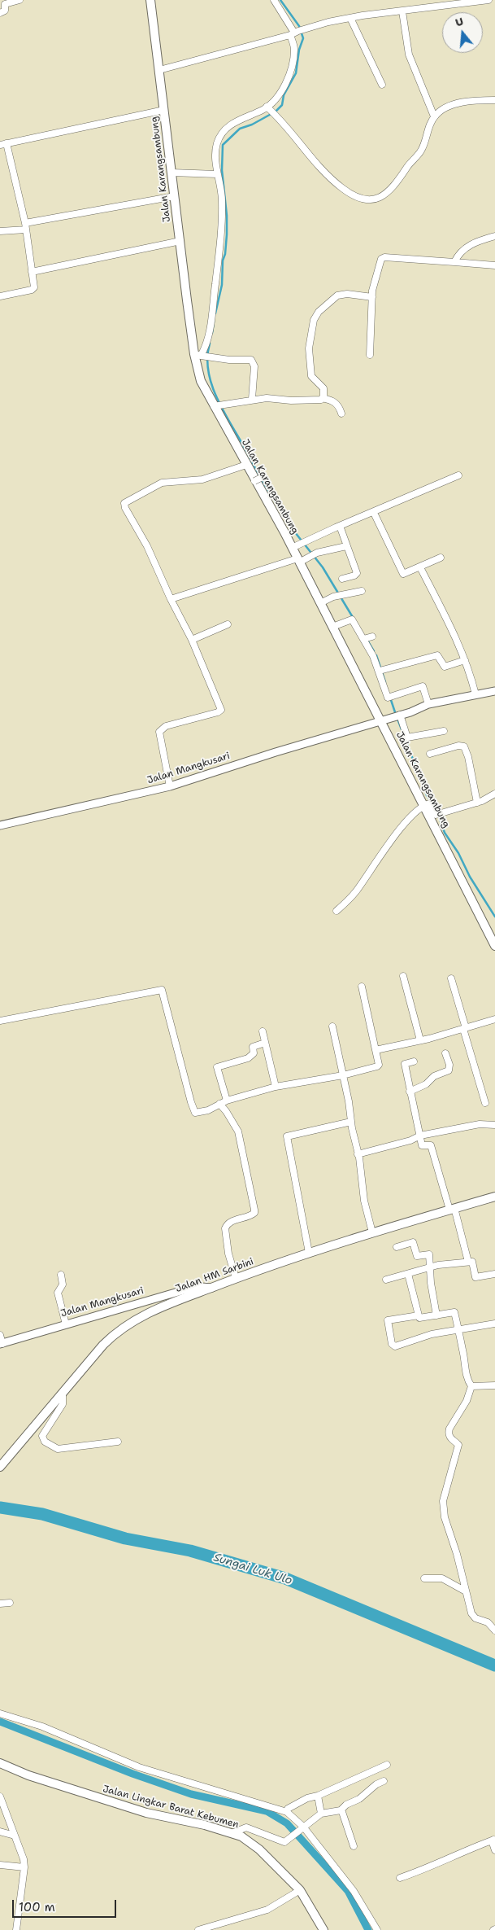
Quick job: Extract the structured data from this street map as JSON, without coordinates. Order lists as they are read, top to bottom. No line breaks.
{"streets":{"main road":["Jalan Karangsambung","Jalan HM Sarbini","Jalan Lingkar Barat Kebumen"],"street":["Jalan Mangkusari"]},"crossings":[["Jalan Karangsambung","Jalan Mangkusari"],["Jalan Mangkusari","Jalan HM Sarbini"]],"water":["Sungai Luk Ulo"],"scale_bar":"100 m","north":"top"}
